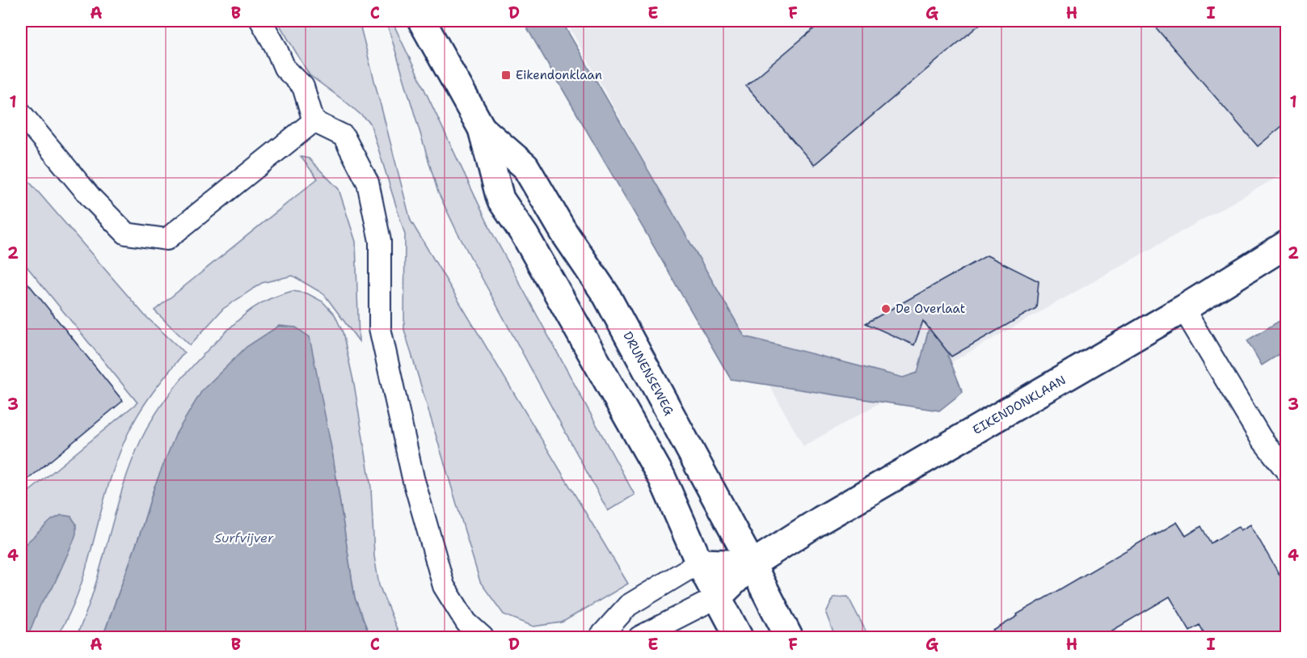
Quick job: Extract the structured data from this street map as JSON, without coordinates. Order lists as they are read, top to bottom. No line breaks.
{"streets":{"street":["DRUNENSEWEG","EIKENDONKLAAN"]},"crossings":[["DRUNENSEWEG","EIKENDONKLAAN"]],"water":["Surfvijver"],"places":{"transit":["Eikendonklaan"],"other":["De Overlaat"]},"grid":{"columns":["A","B","C","D","E","F","G","H","I"],"rows":["1","2","3","4"]}}
